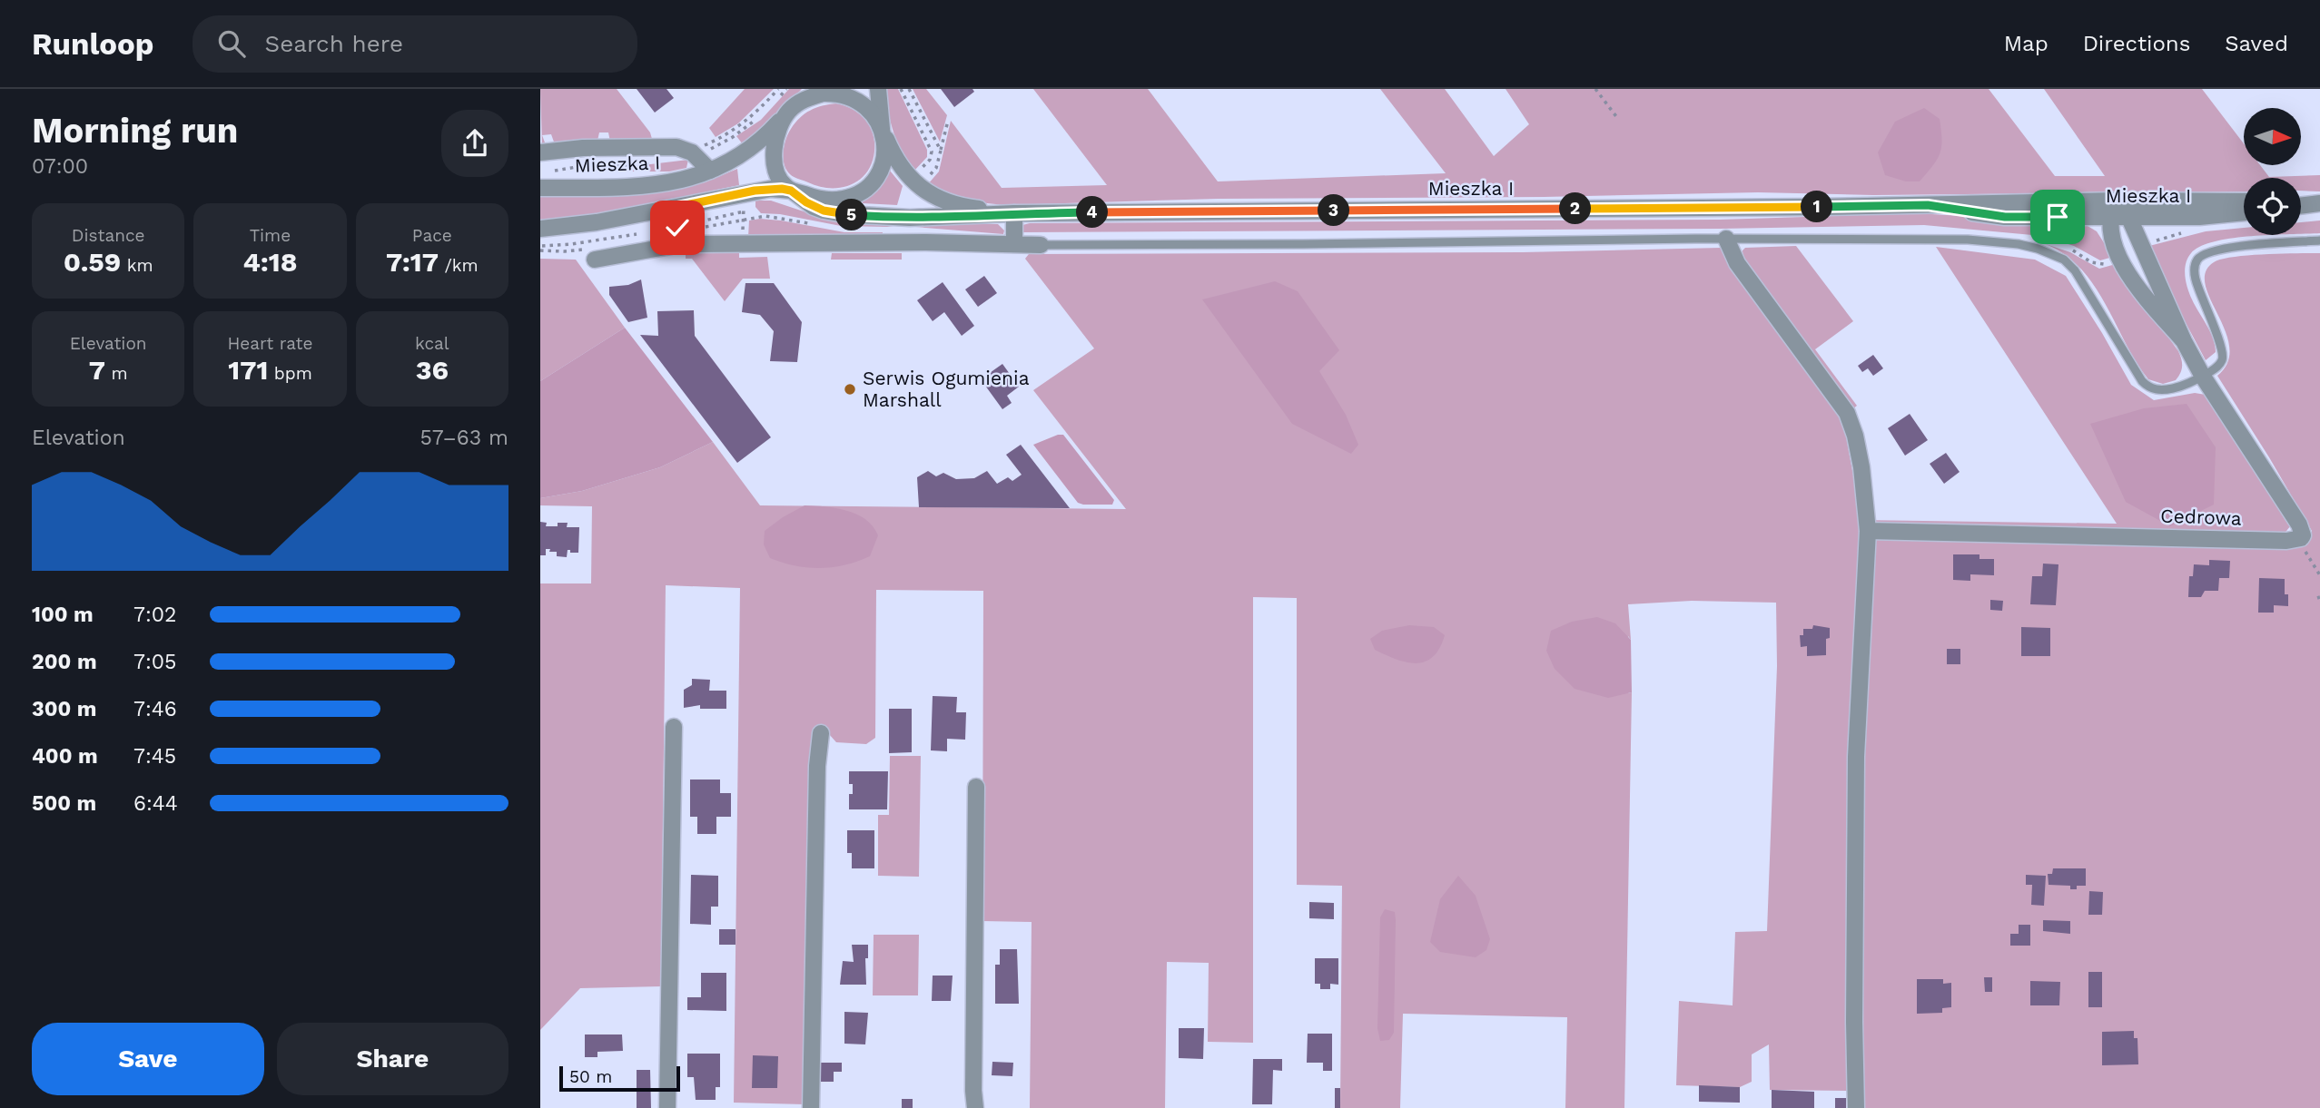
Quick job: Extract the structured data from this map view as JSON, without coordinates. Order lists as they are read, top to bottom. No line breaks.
{"streets":{"street":["Mieszka I","Cedrowa"]},"places":["Serwis Ogumienia Marshall"],"scale_bar":"50 m","north":"right","page":{"header":"Runloop","search":"Search here","nav":["Map","Directions","Saved"],"heading":["Morning run","07:00"],"pins":["1","2","3","4","5"],"stats":[["Distance","0.59 km"],["Time","4:18"],["Pace","7:17 /km"],["Elevation","7 m"],["Heart rate","171 bpm"],["kcal","36"]],"chart":["Elevation","57–63 m"],"list":[{"name":"100 m","note":"7:02"},{"name":"200 m","note":"7:05"},{"name":"300 m","note":"7:46"},{"name":"400 m","note":"7:45"},{"name":"500 m","note":"6:44"}],"buttons":["Save","Share"],"scale":"50 m"}}
